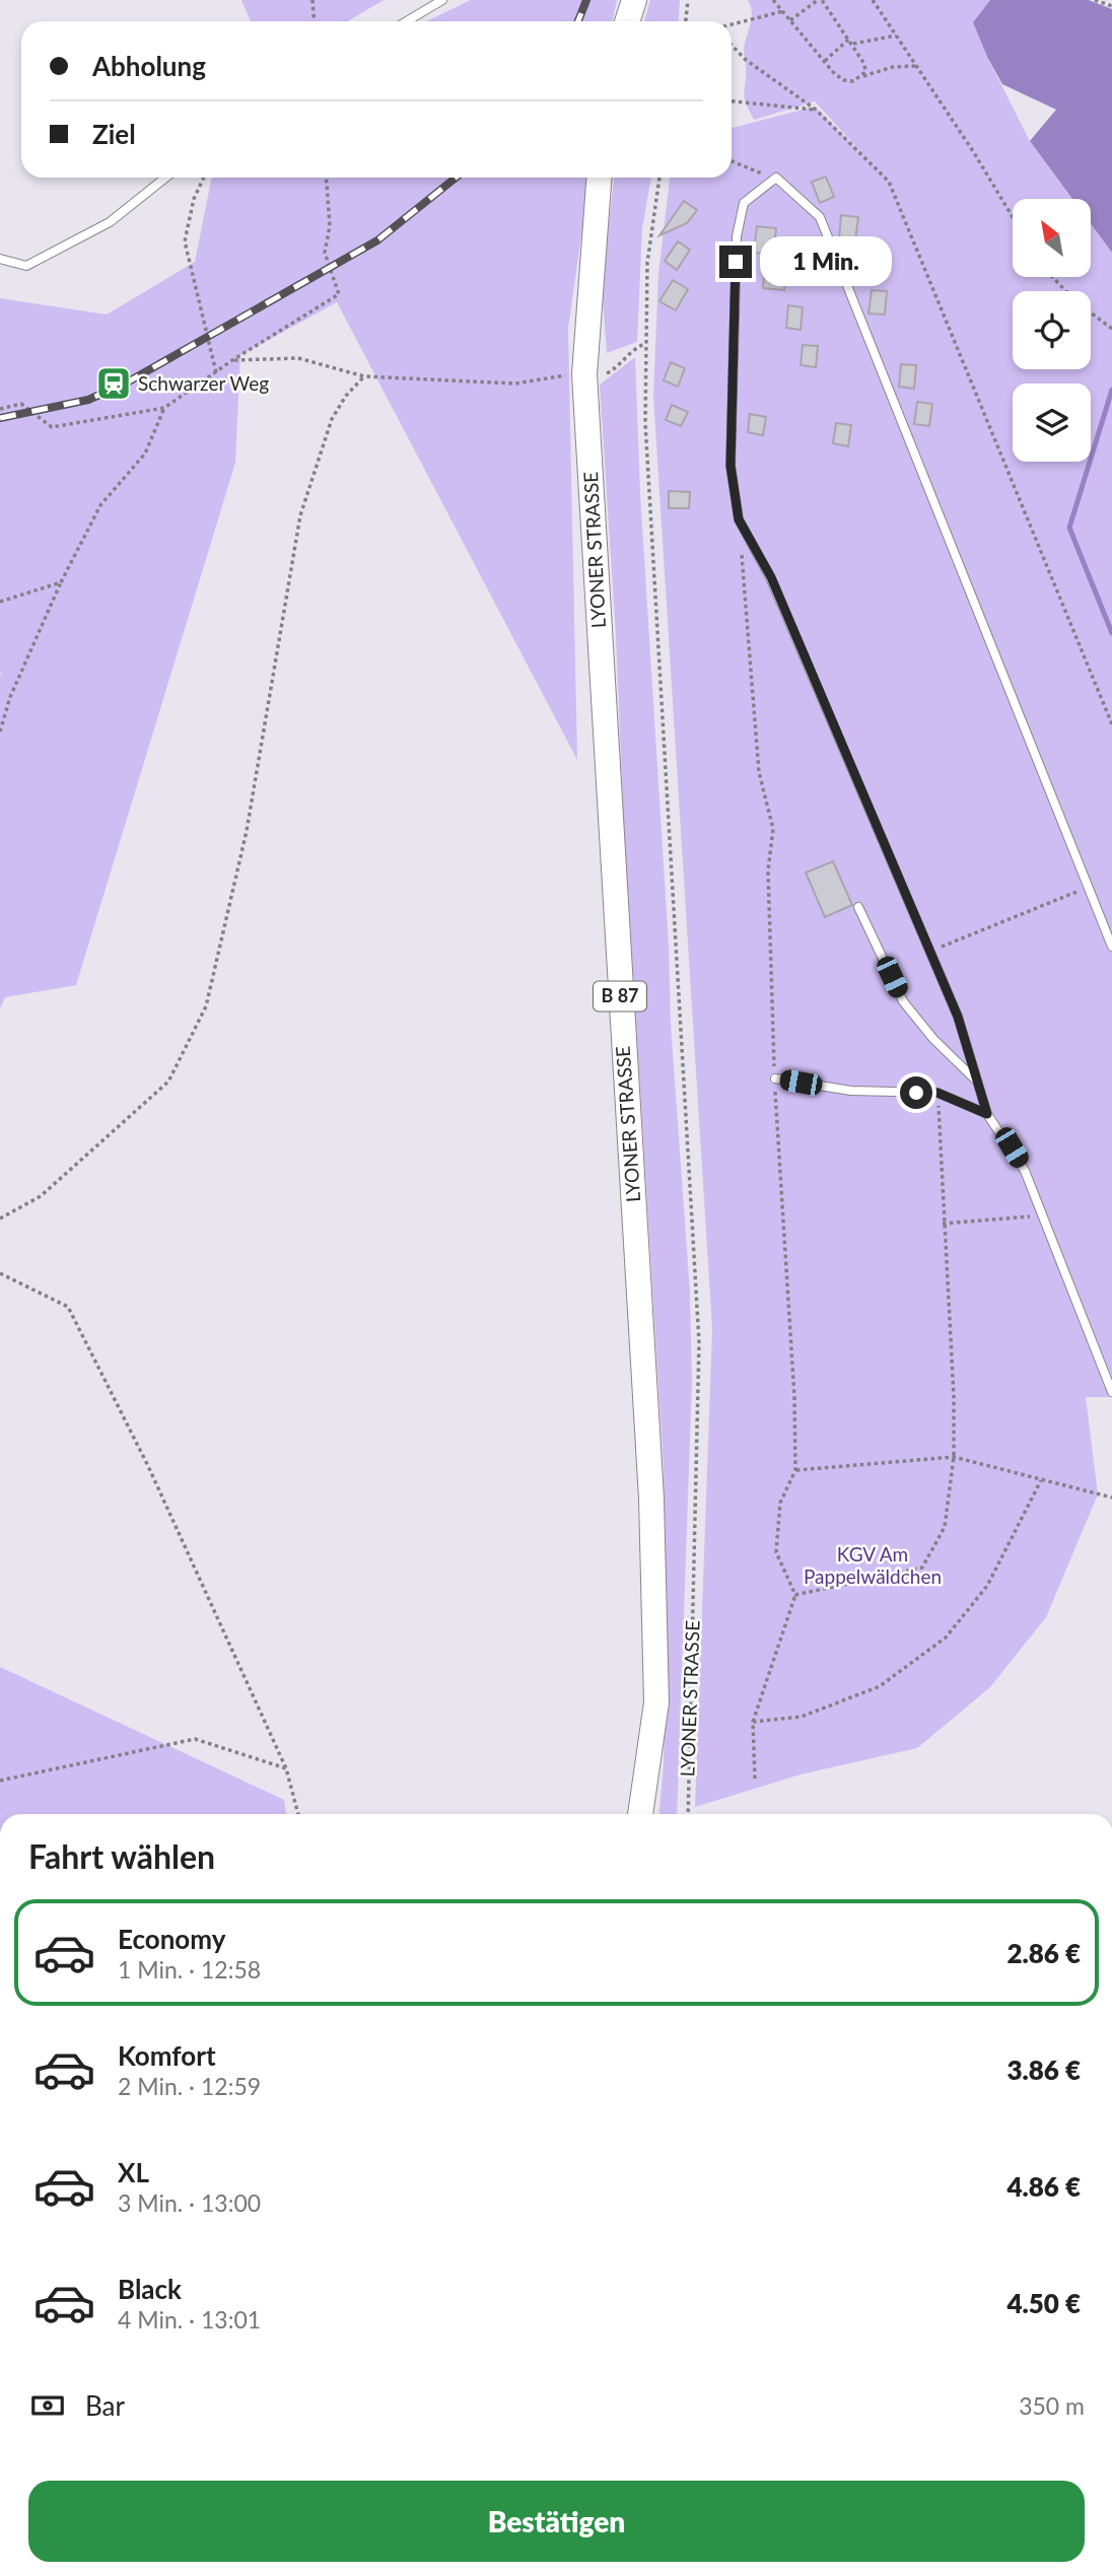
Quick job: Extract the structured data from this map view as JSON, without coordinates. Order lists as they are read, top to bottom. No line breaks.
{"streets":{"main road":["LYONER STRASSE","B 87"]},"parks":["KGV Am Pappelwäldchen"],"places":{"station":["Schwarzer Weg"]},"north":"top left","page":{"banner":["Abholung","Ziel"],"bubble":"1 Min.","heading":"Fahrt wählen","list":[{"name":"Economy","note":"1 Min. · 12:58","value":"2.86 €"},{"name":"Komfort","note":"2 Min. · 12:59","value":"3.86 €"},{"name":"XL","note":"3 Min. · 13:00","value":"4.86 €"},{"name":"Black","note":"4 Min. · 13:01","value":"4.50 €"}],"pay":["Bar","350 m"],"buttons":"Bestätigen"}}
